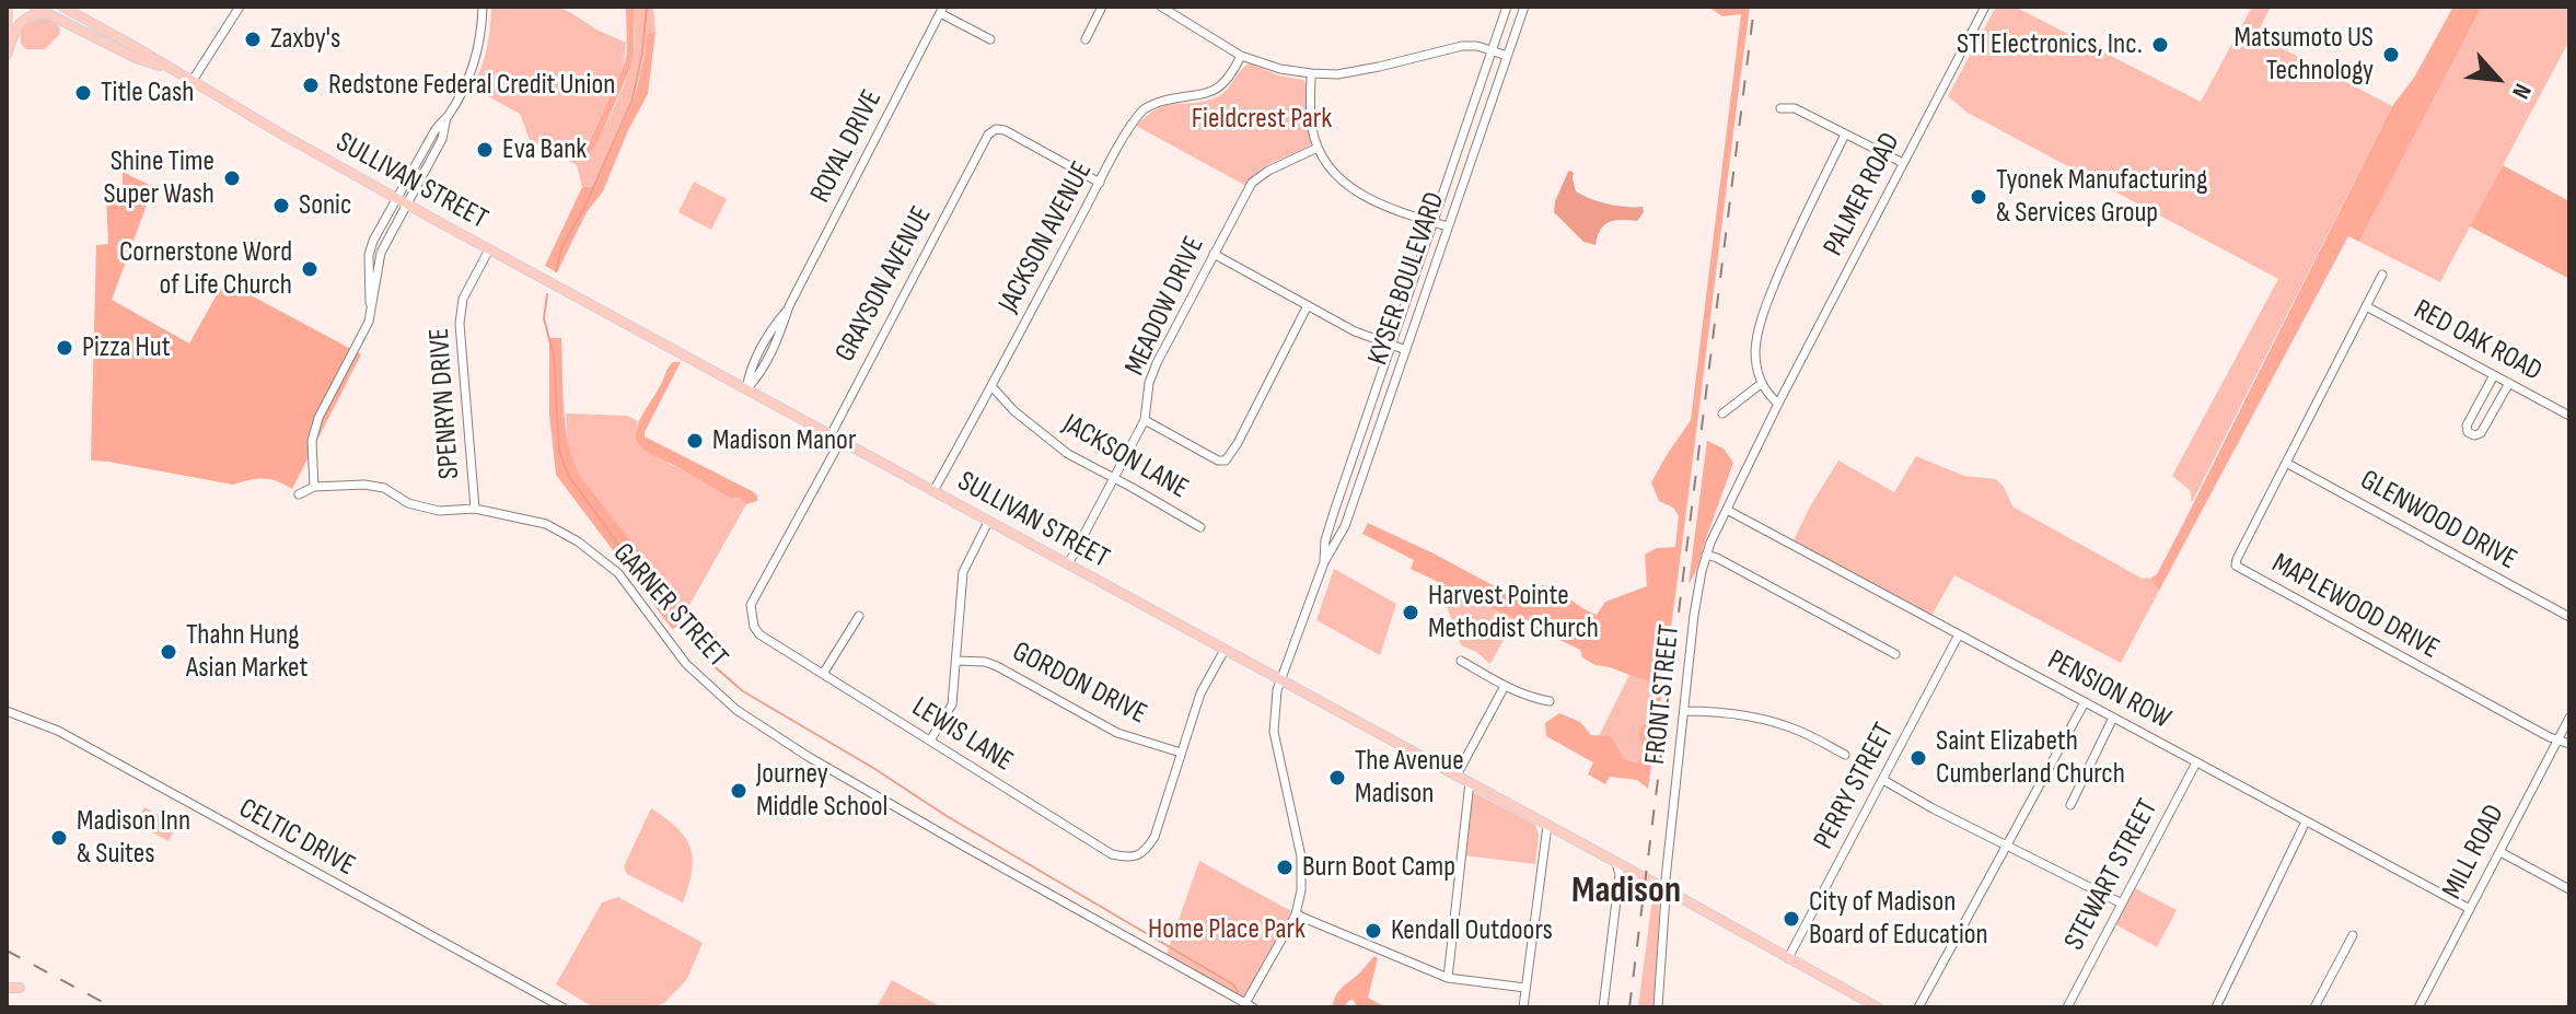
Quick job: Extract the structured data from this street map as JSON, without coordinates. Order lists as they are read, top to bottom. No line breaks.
{"streets":{"main road":["SULLIVAN STREET"],"street":["ROYAL DRIVE","PALMER ROAD","JACKSON AVENUE","KYSER BOULEVARD","GRAYSON AVENUE","MEADOW DRIVE","RED OAK ROAD","SPENRYN DRIVE","JACKSON LANE","GLENWOOD DRIVE","GARNER STREET","MAPLEWOOD DRIVE","GORDON DRIVE","PENSION ROW","FRONT STREET","LEWIS LANE","PERRY STREET","CELTIC DRIVE","MILL ROAD","STEWART STREET"]},"crossings":[["ROYAL DRIVE","SULLIVAN STREET"],["SULLIVAN STREET","JACKSON AVENUE"],["SULLIVAN STREET","KYSER BOULEVARD"],["SULLIVAN STREET","GRAYSON AVENUE"],["SULLIVAN STREET","MEADOW DRIVE"],["SULLIVAN STREET","SPENRYN DRIVE"],["SULLIVAN STREET","FRONT STREET"],["SULLIVAN STREET","LEWIS LANE"],["SULLIVAN STREET","PERRY STREET"],["PALMER ROAD","FRONT STREET"],["JACKSON AVENUE","GRAYSON AVENUE"],["JACKSON AVENUE","JACKSON LANE"],["MEADOW DRIVE","JACKSON LANE"],["RED OAK ROAD","MAPLEWOOD DRIVE"],["SPENRYN DRIVE","GARNER STREET"],["GLENWOOD DRIVE","MAPLEWOOD DRIVE"],["MAPLEWOOD DRIVE","MILL ROAD"],["GORDON DRIVE","LEWIS LANE"],["PENSION ROW","FRONT STREET"],["PENSION ROW","PERRY STREET"],["PENSION ROW","MILL ROAD"],["PENSION ROW","STEWART STREET"]],"districts":["Madison"],"parks":["Fieldcrest Park","Home Place Park"],"places":["Zaxby's","STI Electronics, Inc.","Matsumoto US Technology","Redstone Federal Credit Union","Title Cash","Eva Bank","Shine Time Super Wash","Tyonek Manufacturing & Services Group","Sonic","Cornerstone Word of Life Church","Pizza Hut","Madison Manor","Harvest Pointe Methodist Church","Thahn Hung Asian Market","Saint Elizabeth Cumberland Church","The Avenue Madison","Journey Middle School","Madison Inn & Suites","Burn Boot Camp","City of Madison Board of Education","Kendall Outdoors"],"north":"bottom right"}
